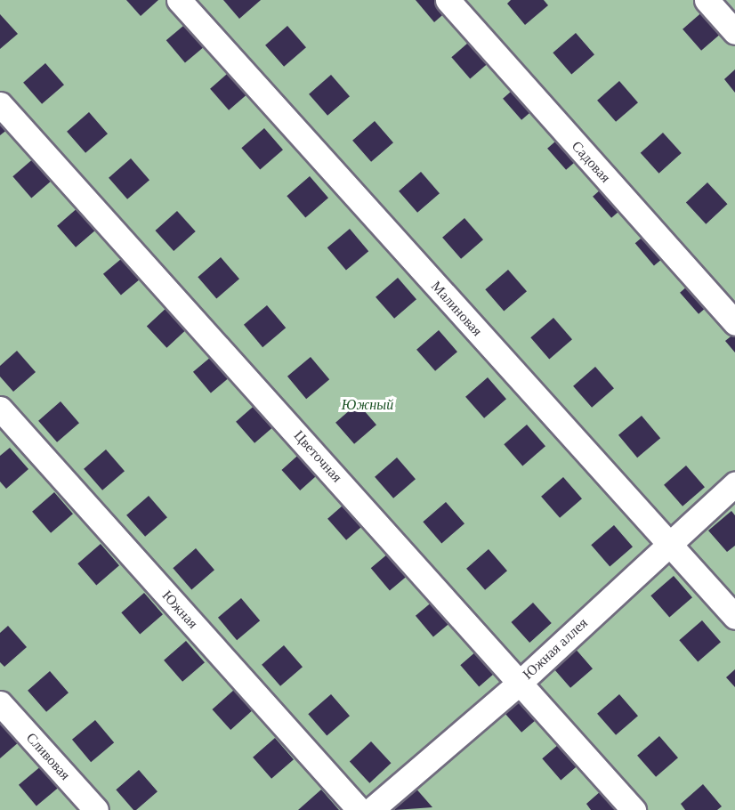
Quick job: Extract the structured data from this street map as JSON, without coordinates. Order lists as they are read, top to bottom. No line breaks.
{"streets":{"street":["Садовая","Малиновая","Цветочная","Южная","Южная аллея","Сливовая"]},"crossings":[["Малиновая","Южная аллея"],["Цветочная","Южная аллея"]],"parks":["Южный"]}
